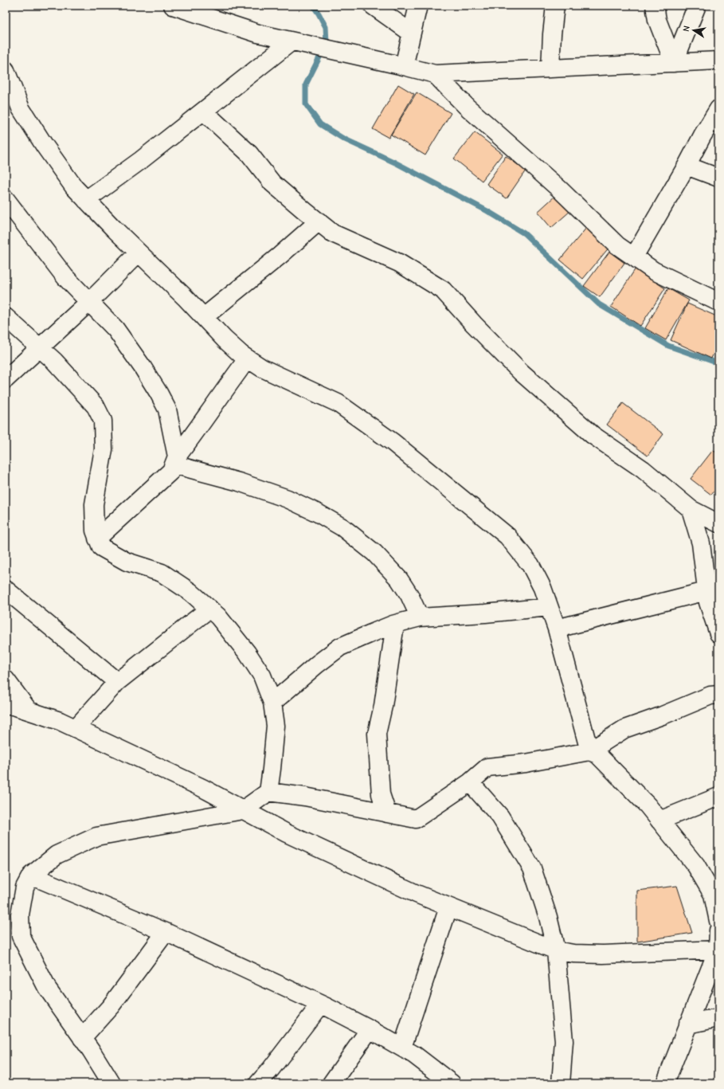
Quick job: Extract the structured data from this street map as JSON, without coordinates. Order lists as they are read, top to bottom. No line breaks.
{"north":"left"}
